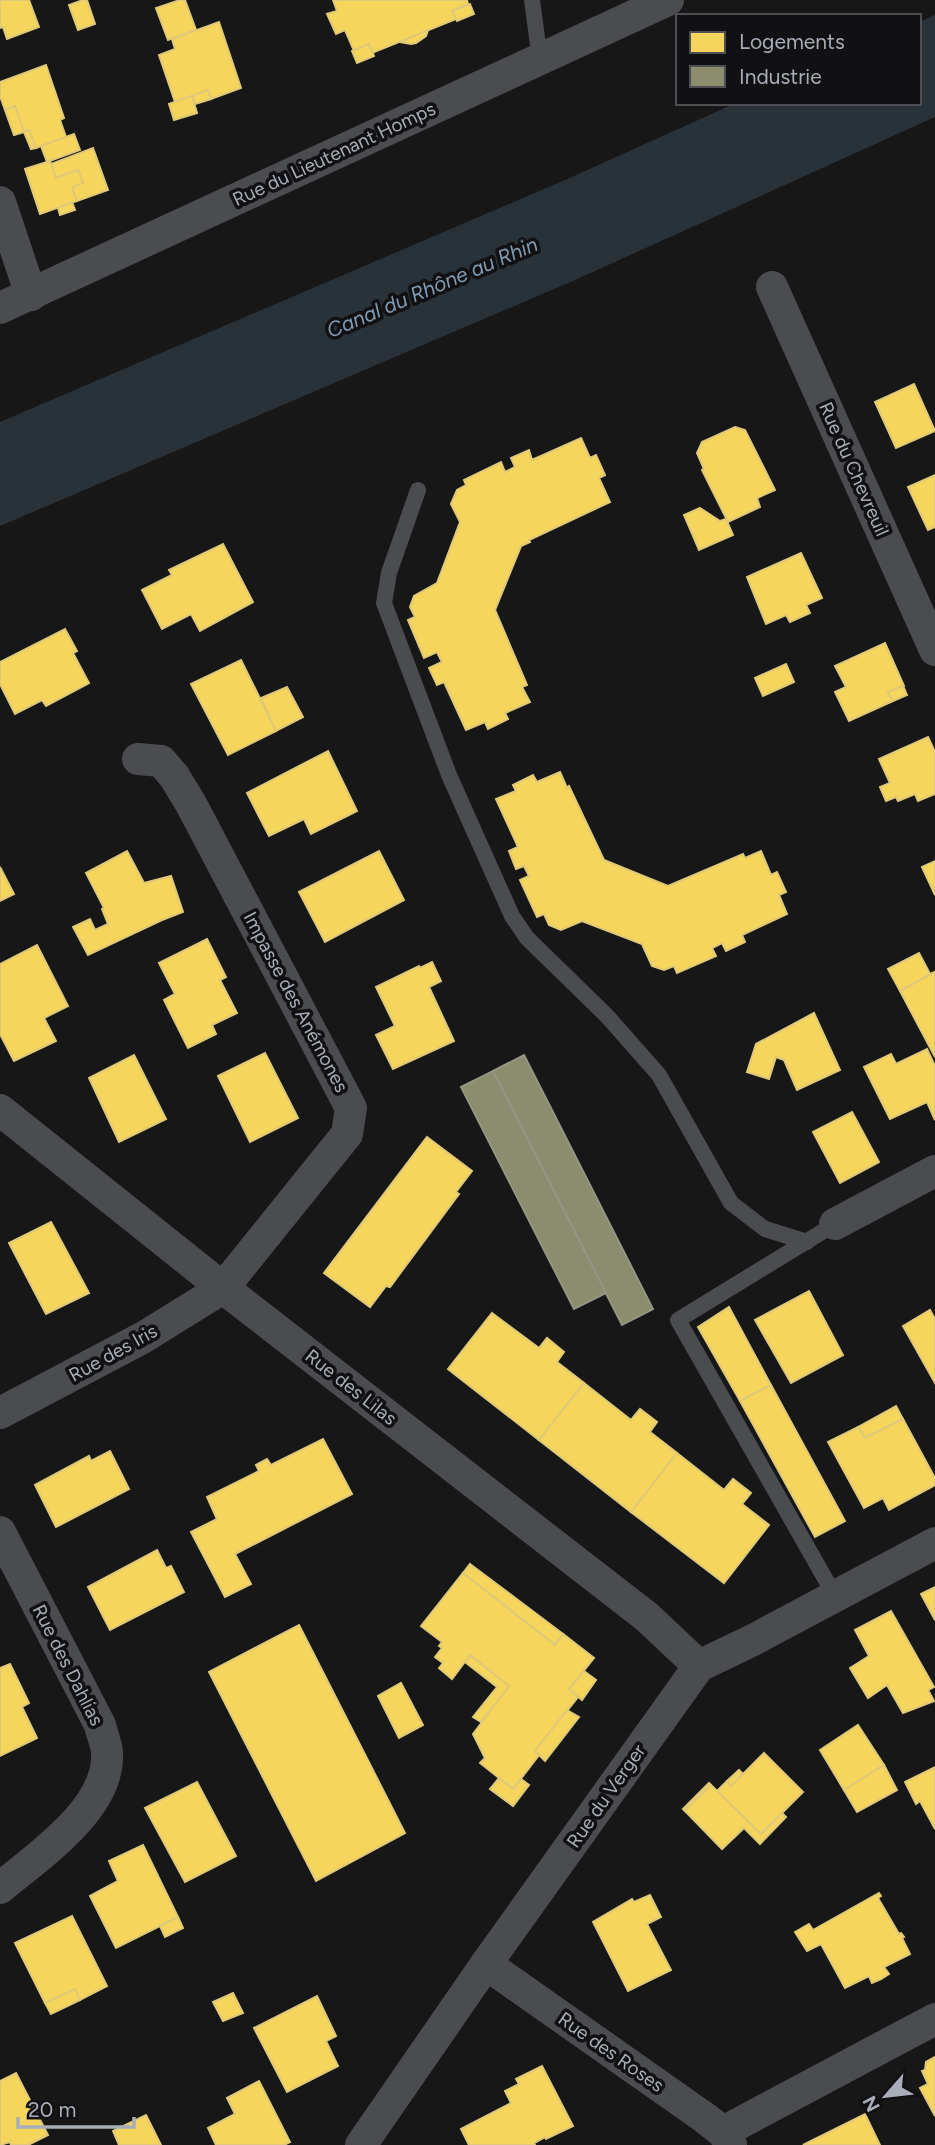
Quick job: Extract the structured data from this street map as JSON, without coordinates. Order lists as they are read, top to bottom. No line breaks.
{"streets":{"street":["Rue du Lieutenant Homps","Rue du Chevreuil","Impasse des Anémones","Rue des Iris","Rue des Lilas","Rue des Dahlias","Rue du Verger","Rue des Roses"]},"crossings":[["Impasse des Anémones","Rue des Iris"],["Impasse des Anémones","Rue des Lilas"],["Rue des Iris","Rue des Lilas"],["Rue des Lilas","Rue du Verger"],["Rue du Verger","Rue des Roses"]],"water":["Canal du Rhône au Rhin"],"legend":["Logements","Industrie"],"scale_bar":"20 m","north":"bottom left"}
